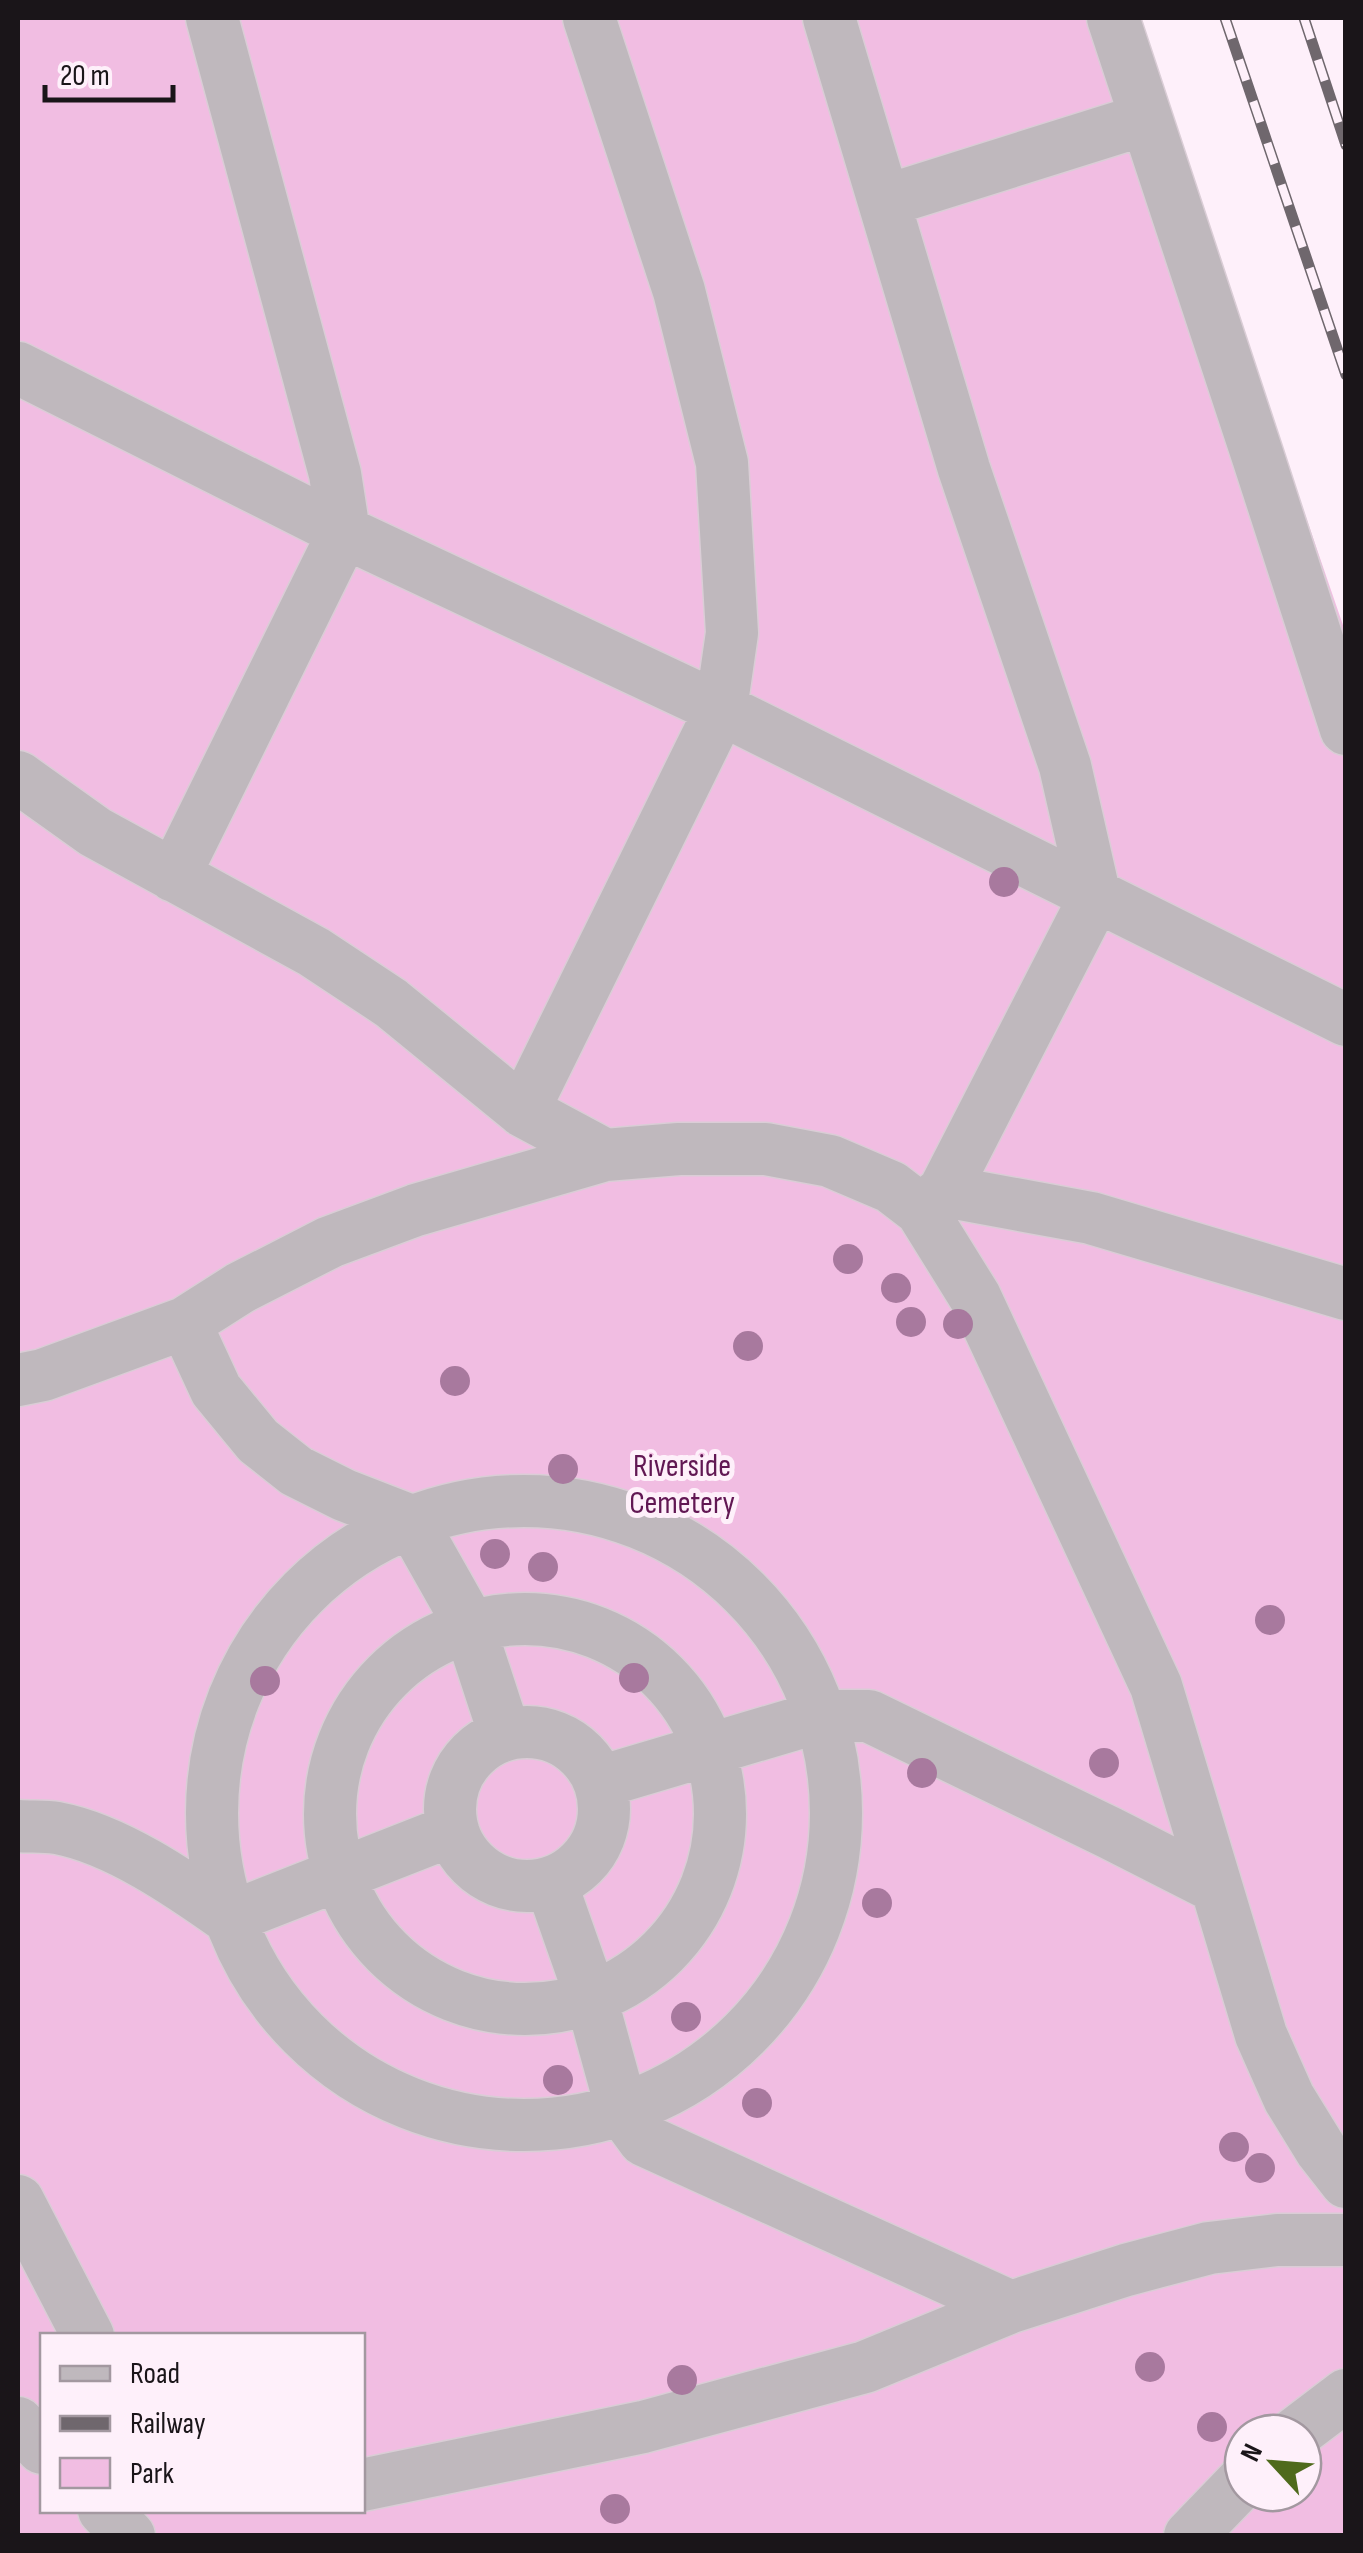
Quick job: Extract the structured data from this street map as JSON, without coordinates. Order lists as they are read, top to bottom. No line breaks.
{"parks":["Riverside Cemetery"],"legend":["Road","Railway","Park"],"scale_bar":"20 m","north":"top left"}
